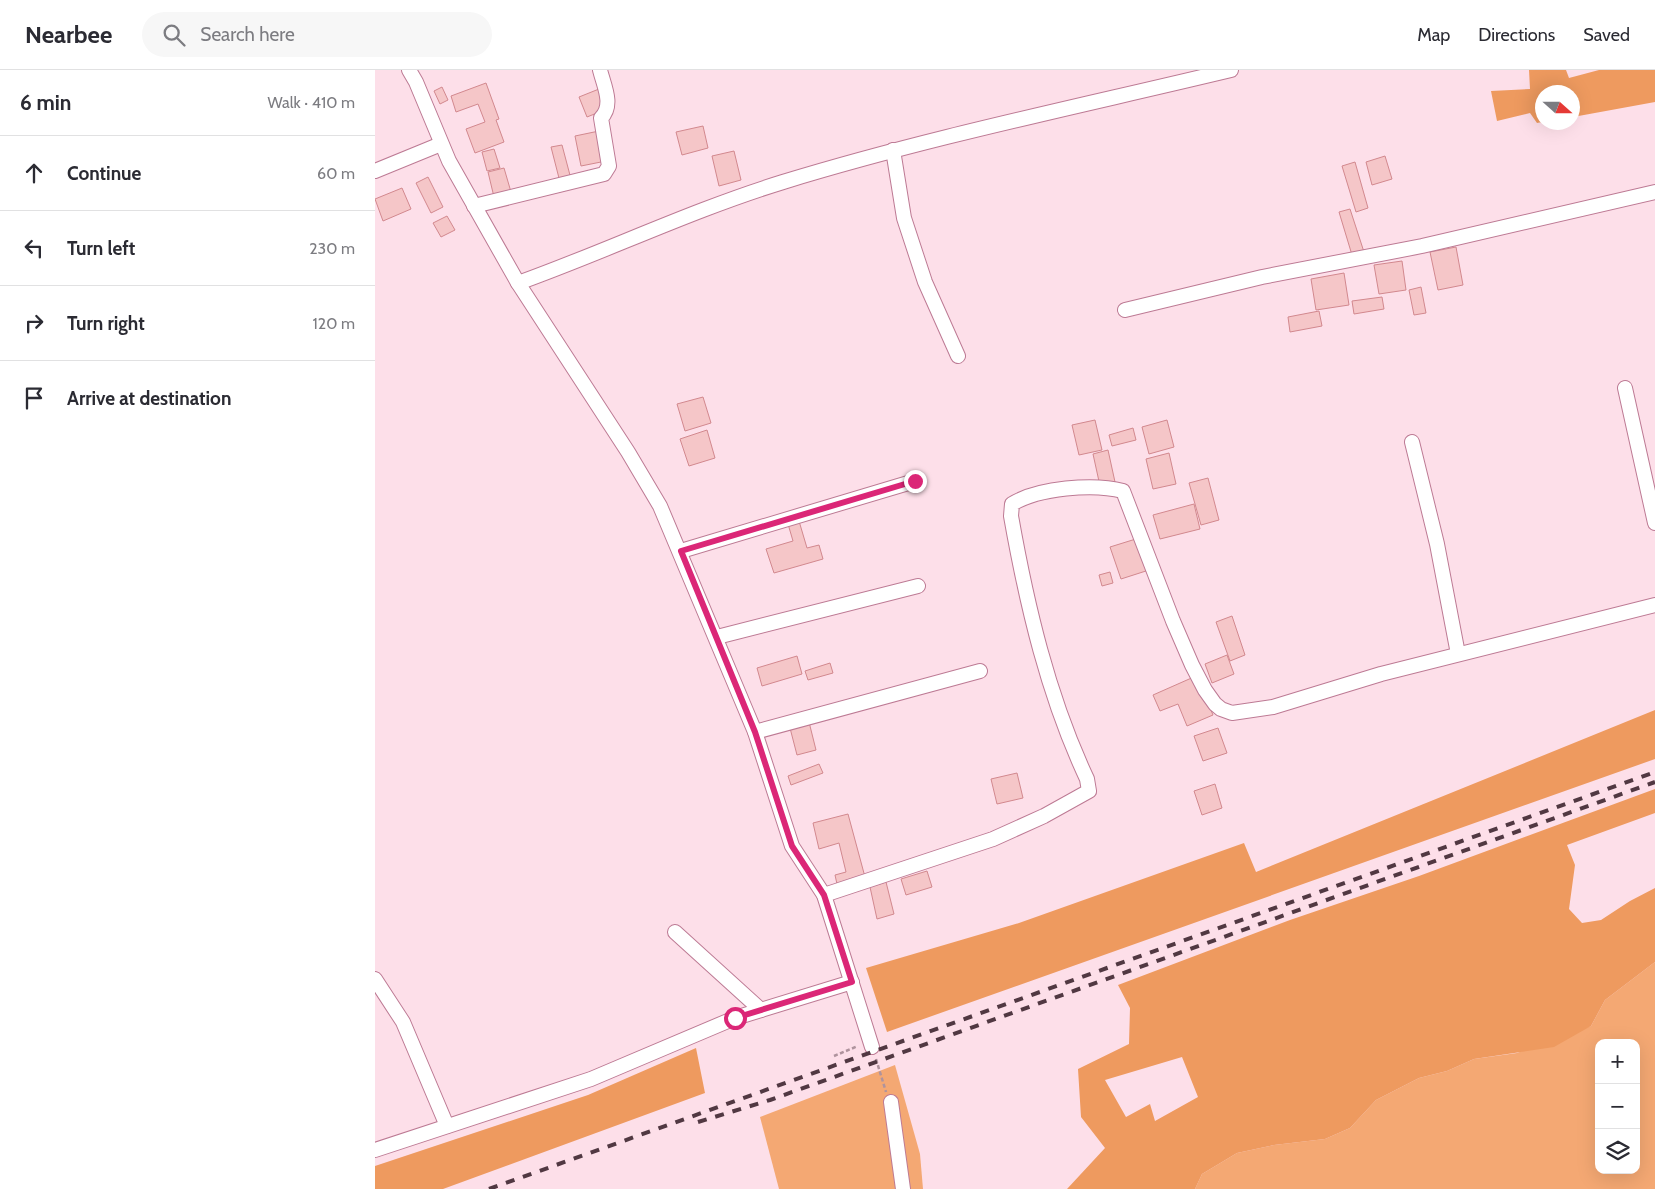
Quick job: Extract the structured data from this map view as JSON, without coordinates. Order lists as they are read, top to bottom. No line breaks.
{"north":"right","page":{"header":"Nearbee","search":"Search here","nav":["Map","Directions","Saved"],"heading":["6 min","Walk · 410 m"],"list":[["Continue","60 m"],["Turn left","230 m"],["Turn right","120 m"],"Arrive at destination"],"map_buttons":["+","−"]}}
